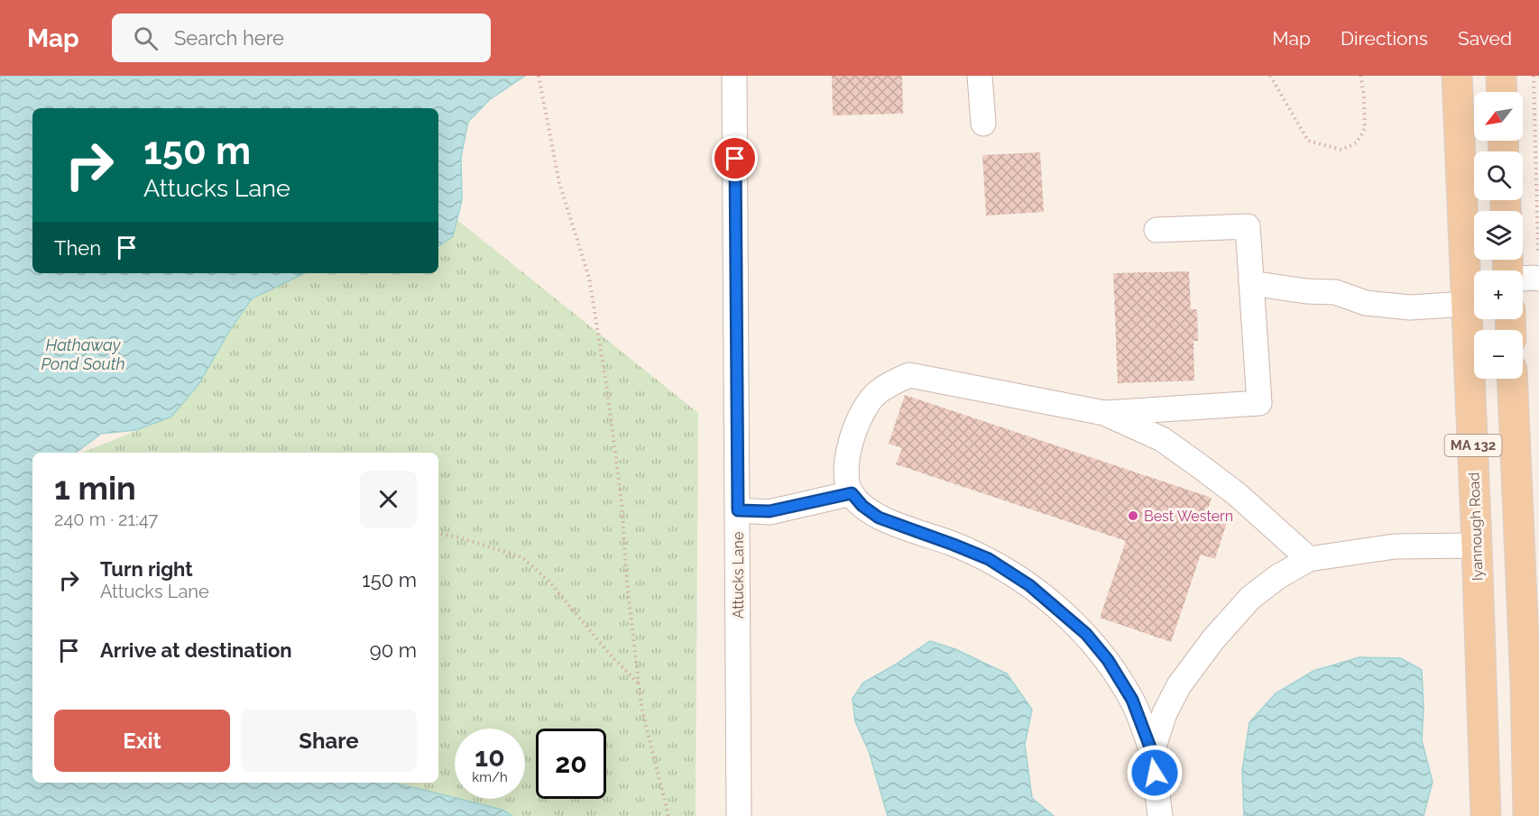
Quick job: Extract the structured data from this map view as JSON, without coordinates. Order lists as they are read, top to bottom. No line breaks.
{"streets":{"main road":["MA 132","Iyannough Road"],"street":["Attucks Lane"]},"water":["Hathaway Pond South"],"places":["Best Western"],"north":"bottom left","page":{"header":"Map","search":"Search here","nav":["Map","Directions","Saved"],"map_buttons":["+","−"],"turn":["150 m","Attucks Lane"],"then":"Then","heading":["1 min","240 m · 21:47"],"list":[{"name":"Turn right","note":"Attucks Lane","value":"150 m"},{"name":"Arrive at destination","value":"90 m"}],"buttons":["Exit","Share"],"speed":"10 km/h","limit":"20"}}
